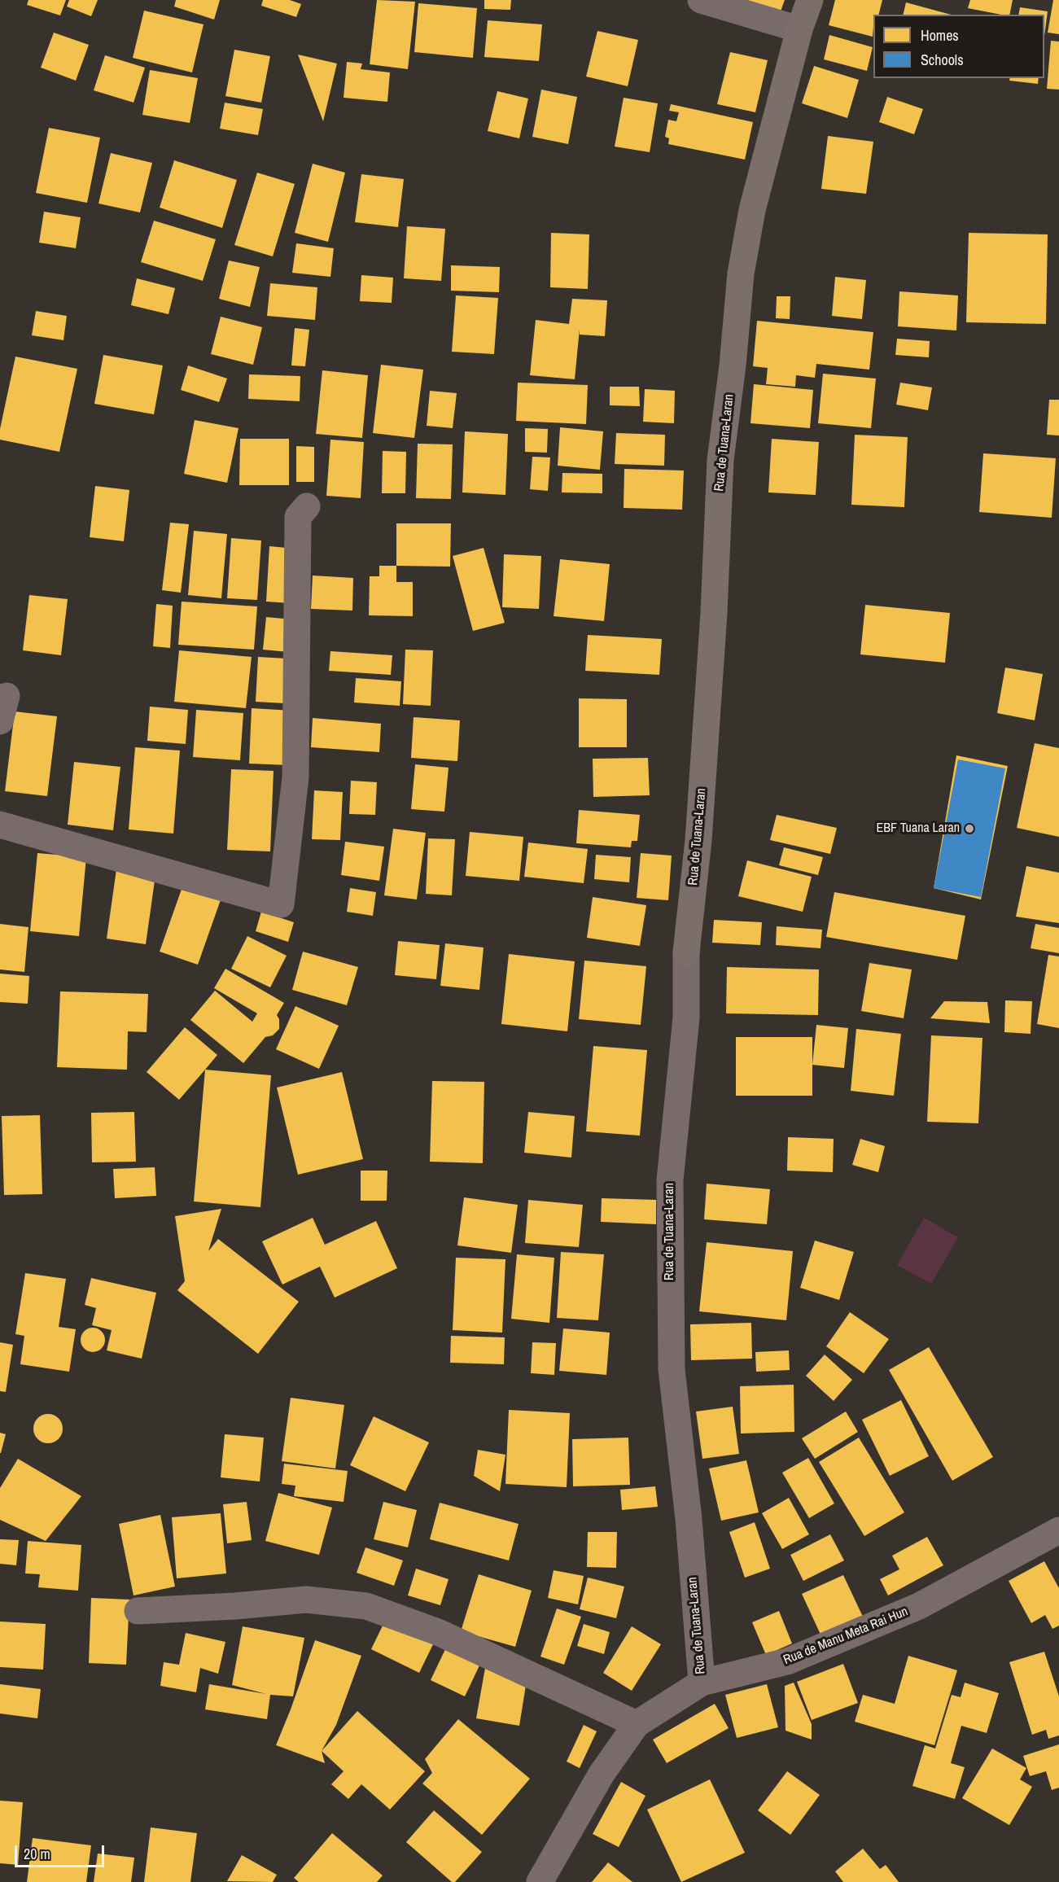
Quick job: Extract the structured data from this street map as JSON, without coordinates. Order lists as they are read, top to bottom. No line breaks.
{"streets":{"street":["Rua de Tuana-Laran","Rua de Manu Meta Rai Hun"]},"crossings":[["Rua de Tuana-Laran","Rua de Manu Meta Rai Hun"]],"places":["EBF Tuana Laran"],"legend":["Homes","Schools"],"scale_bar":"20 m"}
